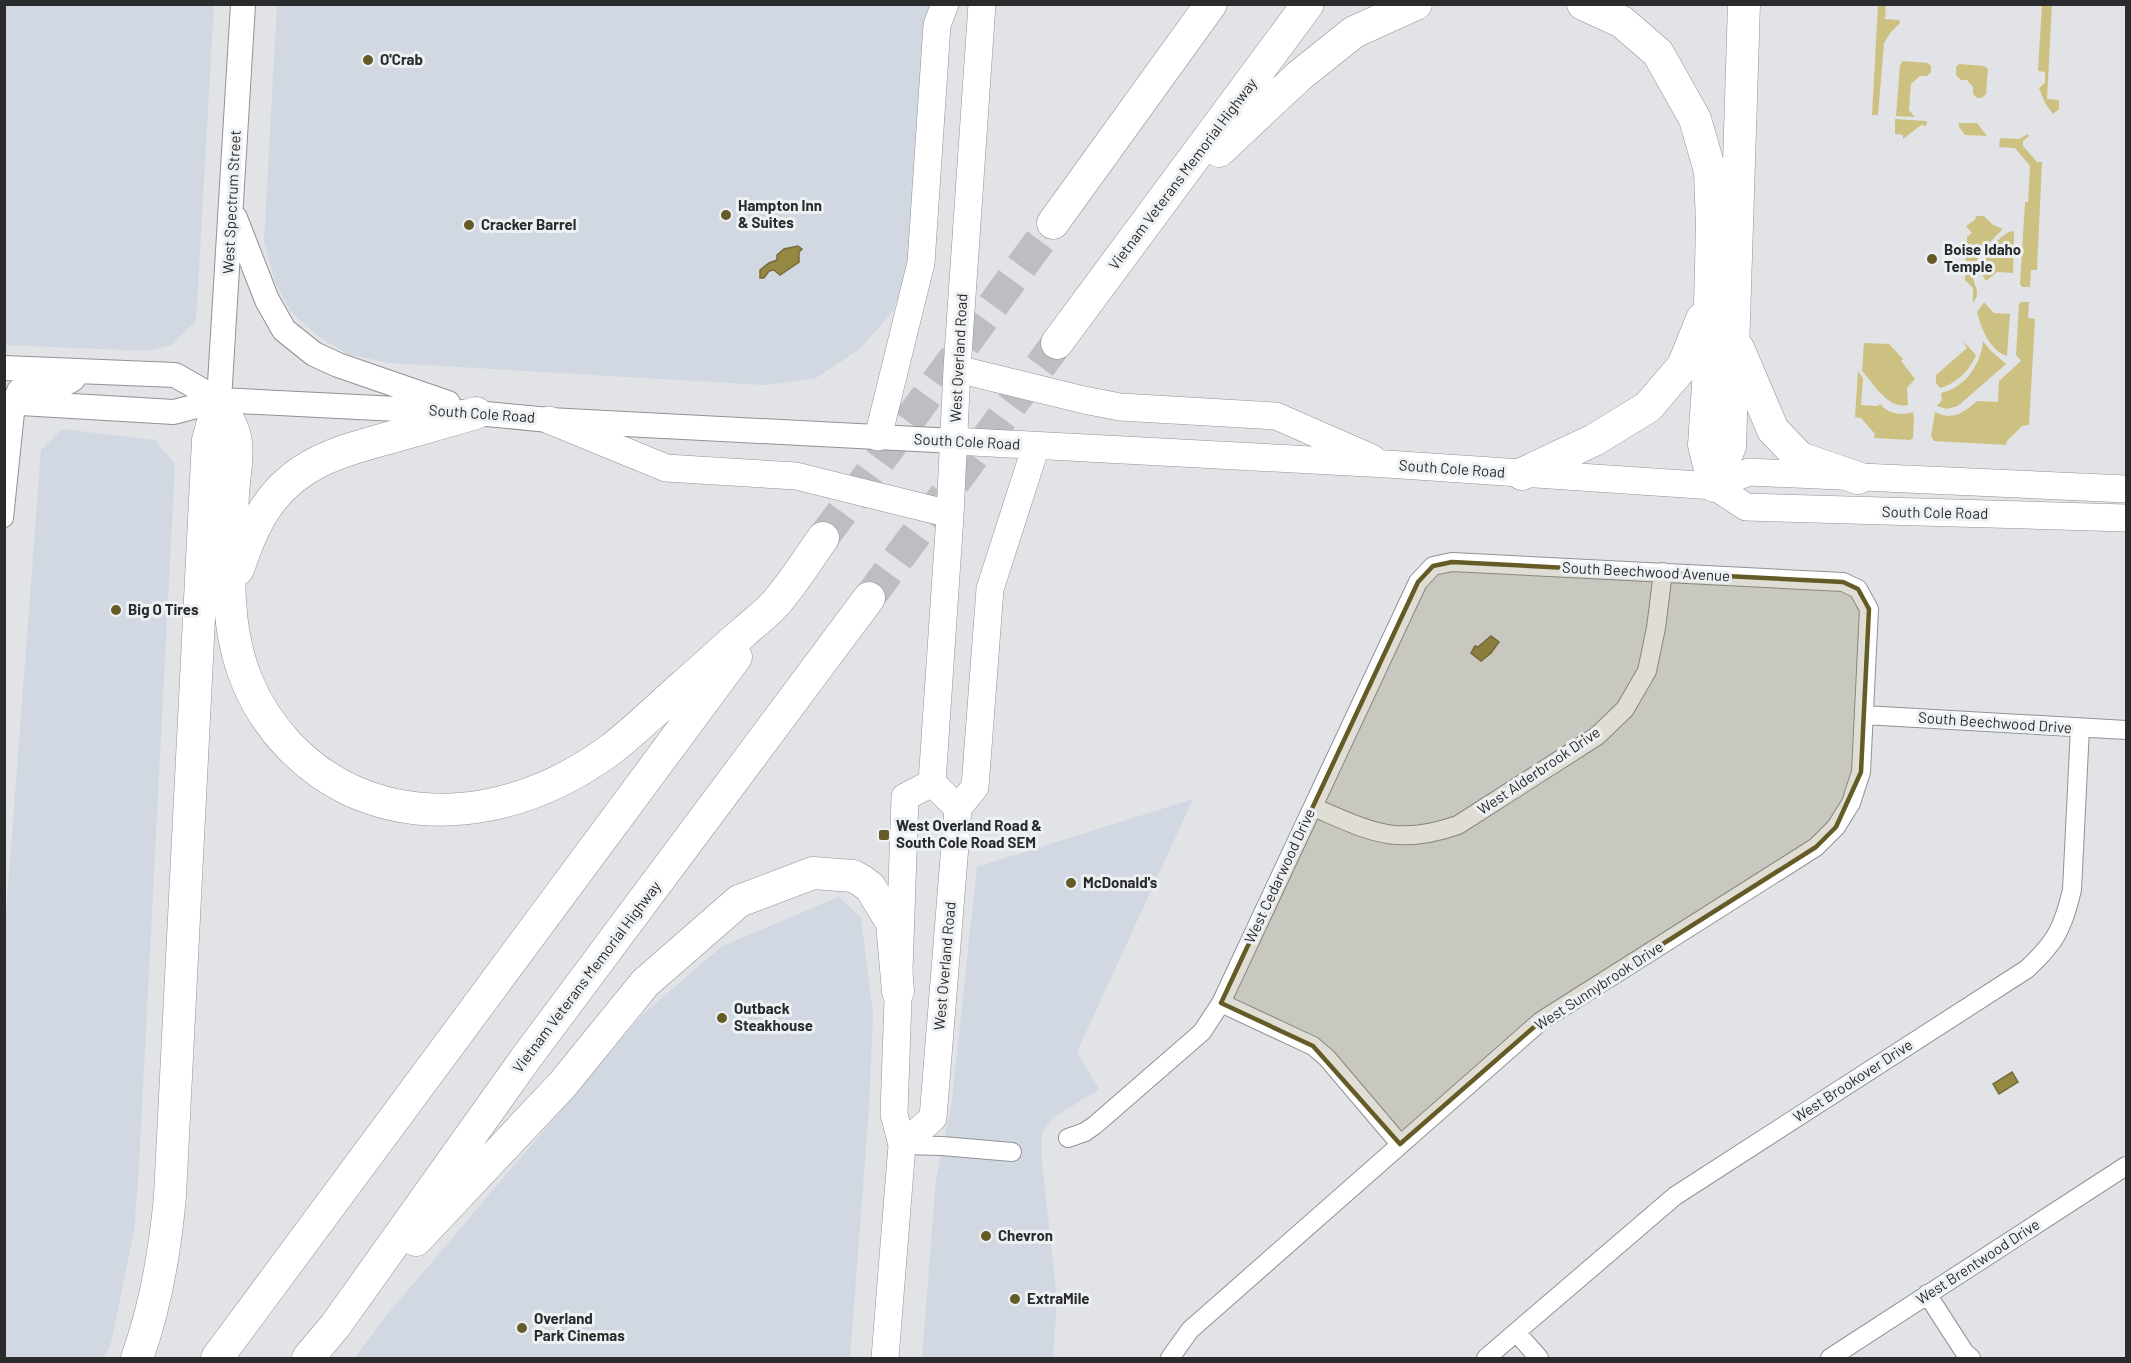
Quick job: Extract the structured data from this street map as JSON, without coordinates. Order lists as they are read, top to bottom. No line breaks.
{"streets":{"highway":["Vietnam Veterans Memorial Highway"],"main road":["West Spectrum Street","West Overland Road","South Cole Road"],"street":["South Beechwood Avenue","South Beechwood Drive","West Alderbrook Drive","West Cedarwood Drive","West Sunnybrook Drive","West Brookover Drive","West Brentwood Drive"]},"crossings":[["West Spectrum Street","South Cole Road"],["West Overland Road","South Cole Road"],["South Beechwood Avenue","West Alderbrook Drive"],["South Beechwood Avenue","West Cedarwood Drive"],["South Beechwood Avenue","West Sunnybrook Drive"],["South Beechwood Drive","West Sunnybrook Drive"],["South Beechwood Drive","West Brookover Drive"],["West Alderbrook Drive","West Cedarwood Drive"]],"places":{"other":["O'Crab","Hampton Inn & Suites","Cracker Barrel","Boise Idaho Temple","Big O Tires","McDonald's","Outback Steakhouse","Chevron","ExtraMile","Overland Park Cinemas"],"transit":["West Overland Road & South Cole Road SEM"]}}
